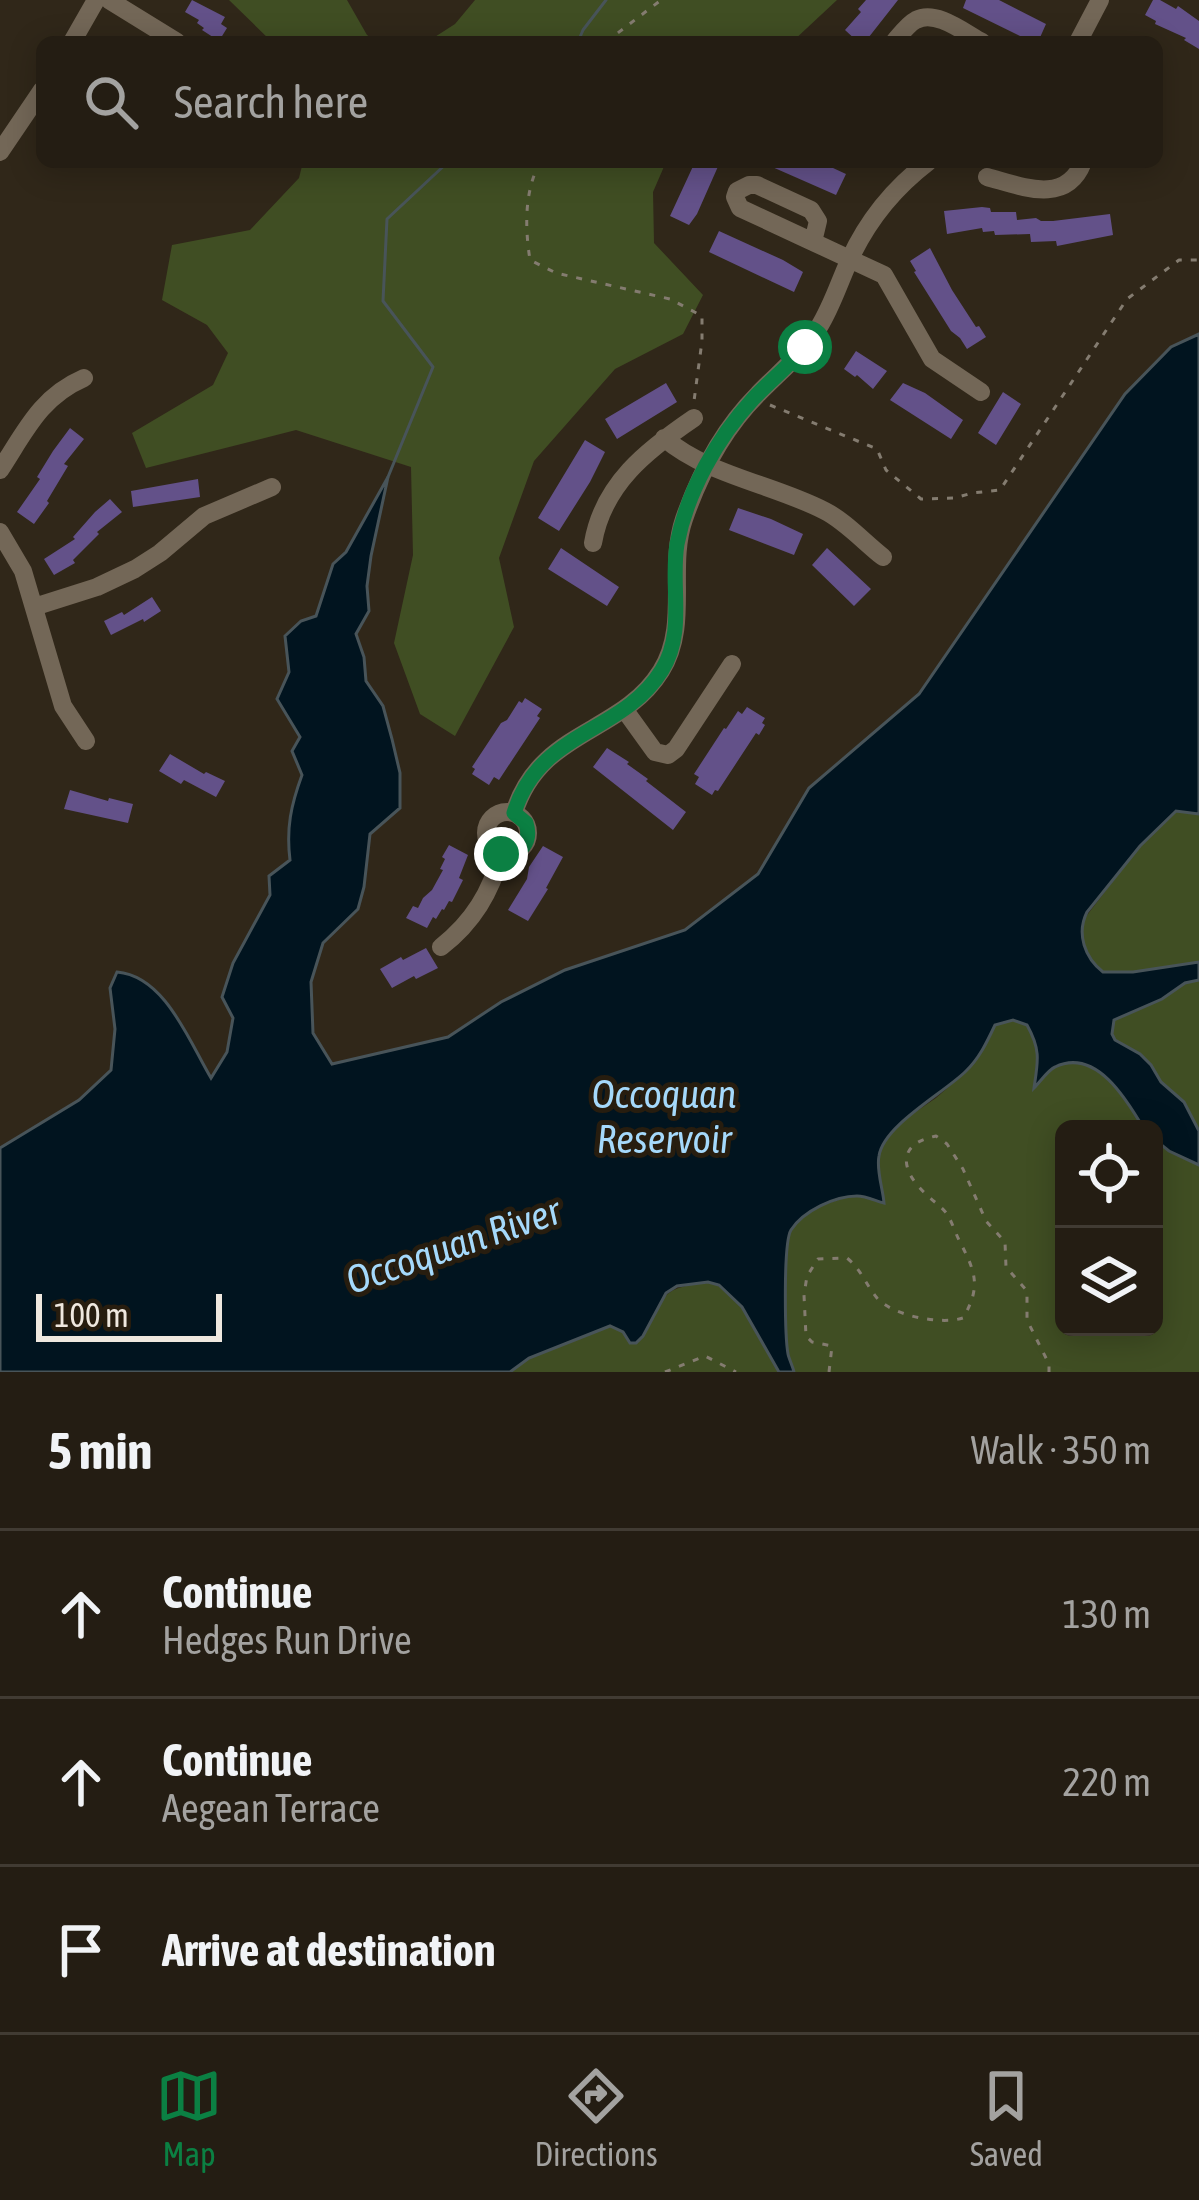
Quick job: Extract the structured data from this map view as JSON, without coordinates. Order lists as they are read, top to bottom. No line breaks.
{"water":["Occoquan Reservoir","Occoquan River"],"scale_bar":"100 m","page":{"search":"Search here","scale":"100 m","heading":["5 min","Walk · 350 m"],"list":[["Continue","Hedges Run Drive","130 m"],["Continue","Aegean Terrace","220 m"],"Arrive at destination"],"nav":["Map","Directions","Saved"]}}
